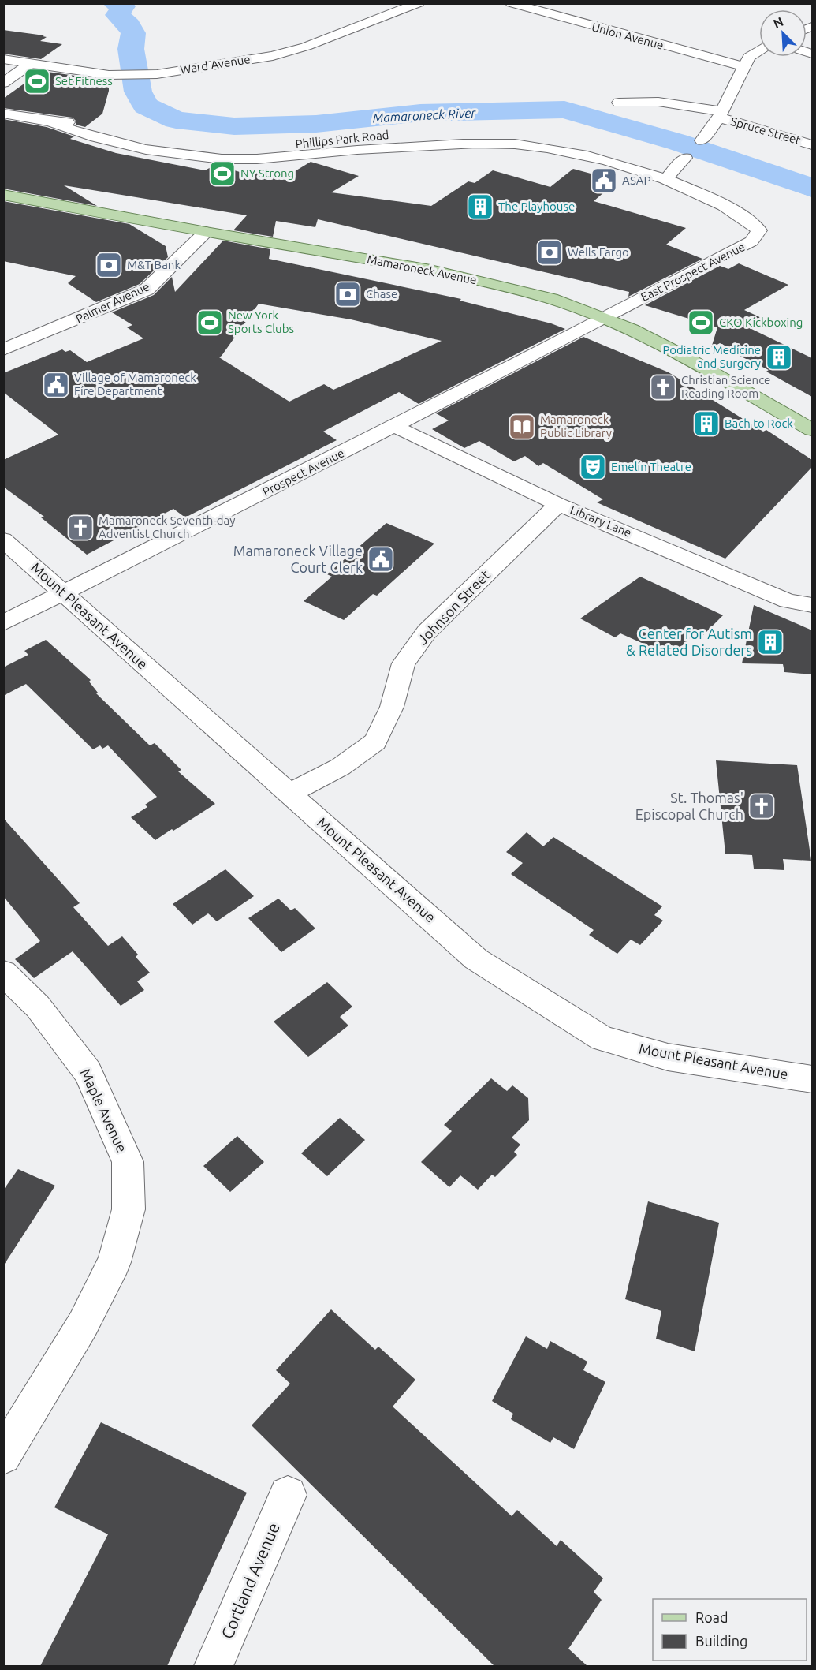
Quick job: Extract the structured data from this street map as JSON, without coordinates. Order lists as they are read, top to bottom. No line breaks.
{"streets":{"main road":["Mamaroneck Avenue"],"street":["Union Avenue","Ward Avenue","Spruce Street","Phillips Park Road","East Prospect Avenue","Palmer Avenue","Prospect Avenue","Library Lane","Johnson Street","Mount Pleasant Avenue","Maple Avenue","Cortland Avenue"]},"crossings":[["Phillips Park Road","East Prospect Avenue"],["Mamaroneck Avenue","East Prospect Avenue"],["Mamaroneck Avenue","Palmer Avenue"],["Mamaroneck Avenue","Prospect Avenue"],["East Prospect Avenue","Prospect Avenue"],["Prospect Avenue","Library Lane"],["Prospect Avenue","Mount Pleasant Avenue"],["Library Lane","Johnson Street"],["Johnson Street","Mount Pleasant Avenue"]],"water":["Mamaroneck River"],"places":{"sports":["Set Fitness","NY Strong","New York Sports Clubs","CKO Kickboxing"],"public building":["ASAP","Village of Mamaroneck Fire Department","Mamaroneck Village Court Clerk"],"building":["The Playhouse","Podiatric Medicine and Surgery","Bach to Rock","Center for Autism & Related Disorders"],"bank":["Wells Fargo","M&T Bank","Chase"],"church":["Christian Science Reading Room","Mamaroneck Seventh-day Adventist Church","St. Thomas' Episcopal Church"],"library":["Mamaroneck Public Library"],"theatre":["Emelin Theatre"]},"legend":["Road","Building"],"north":"top left"}
